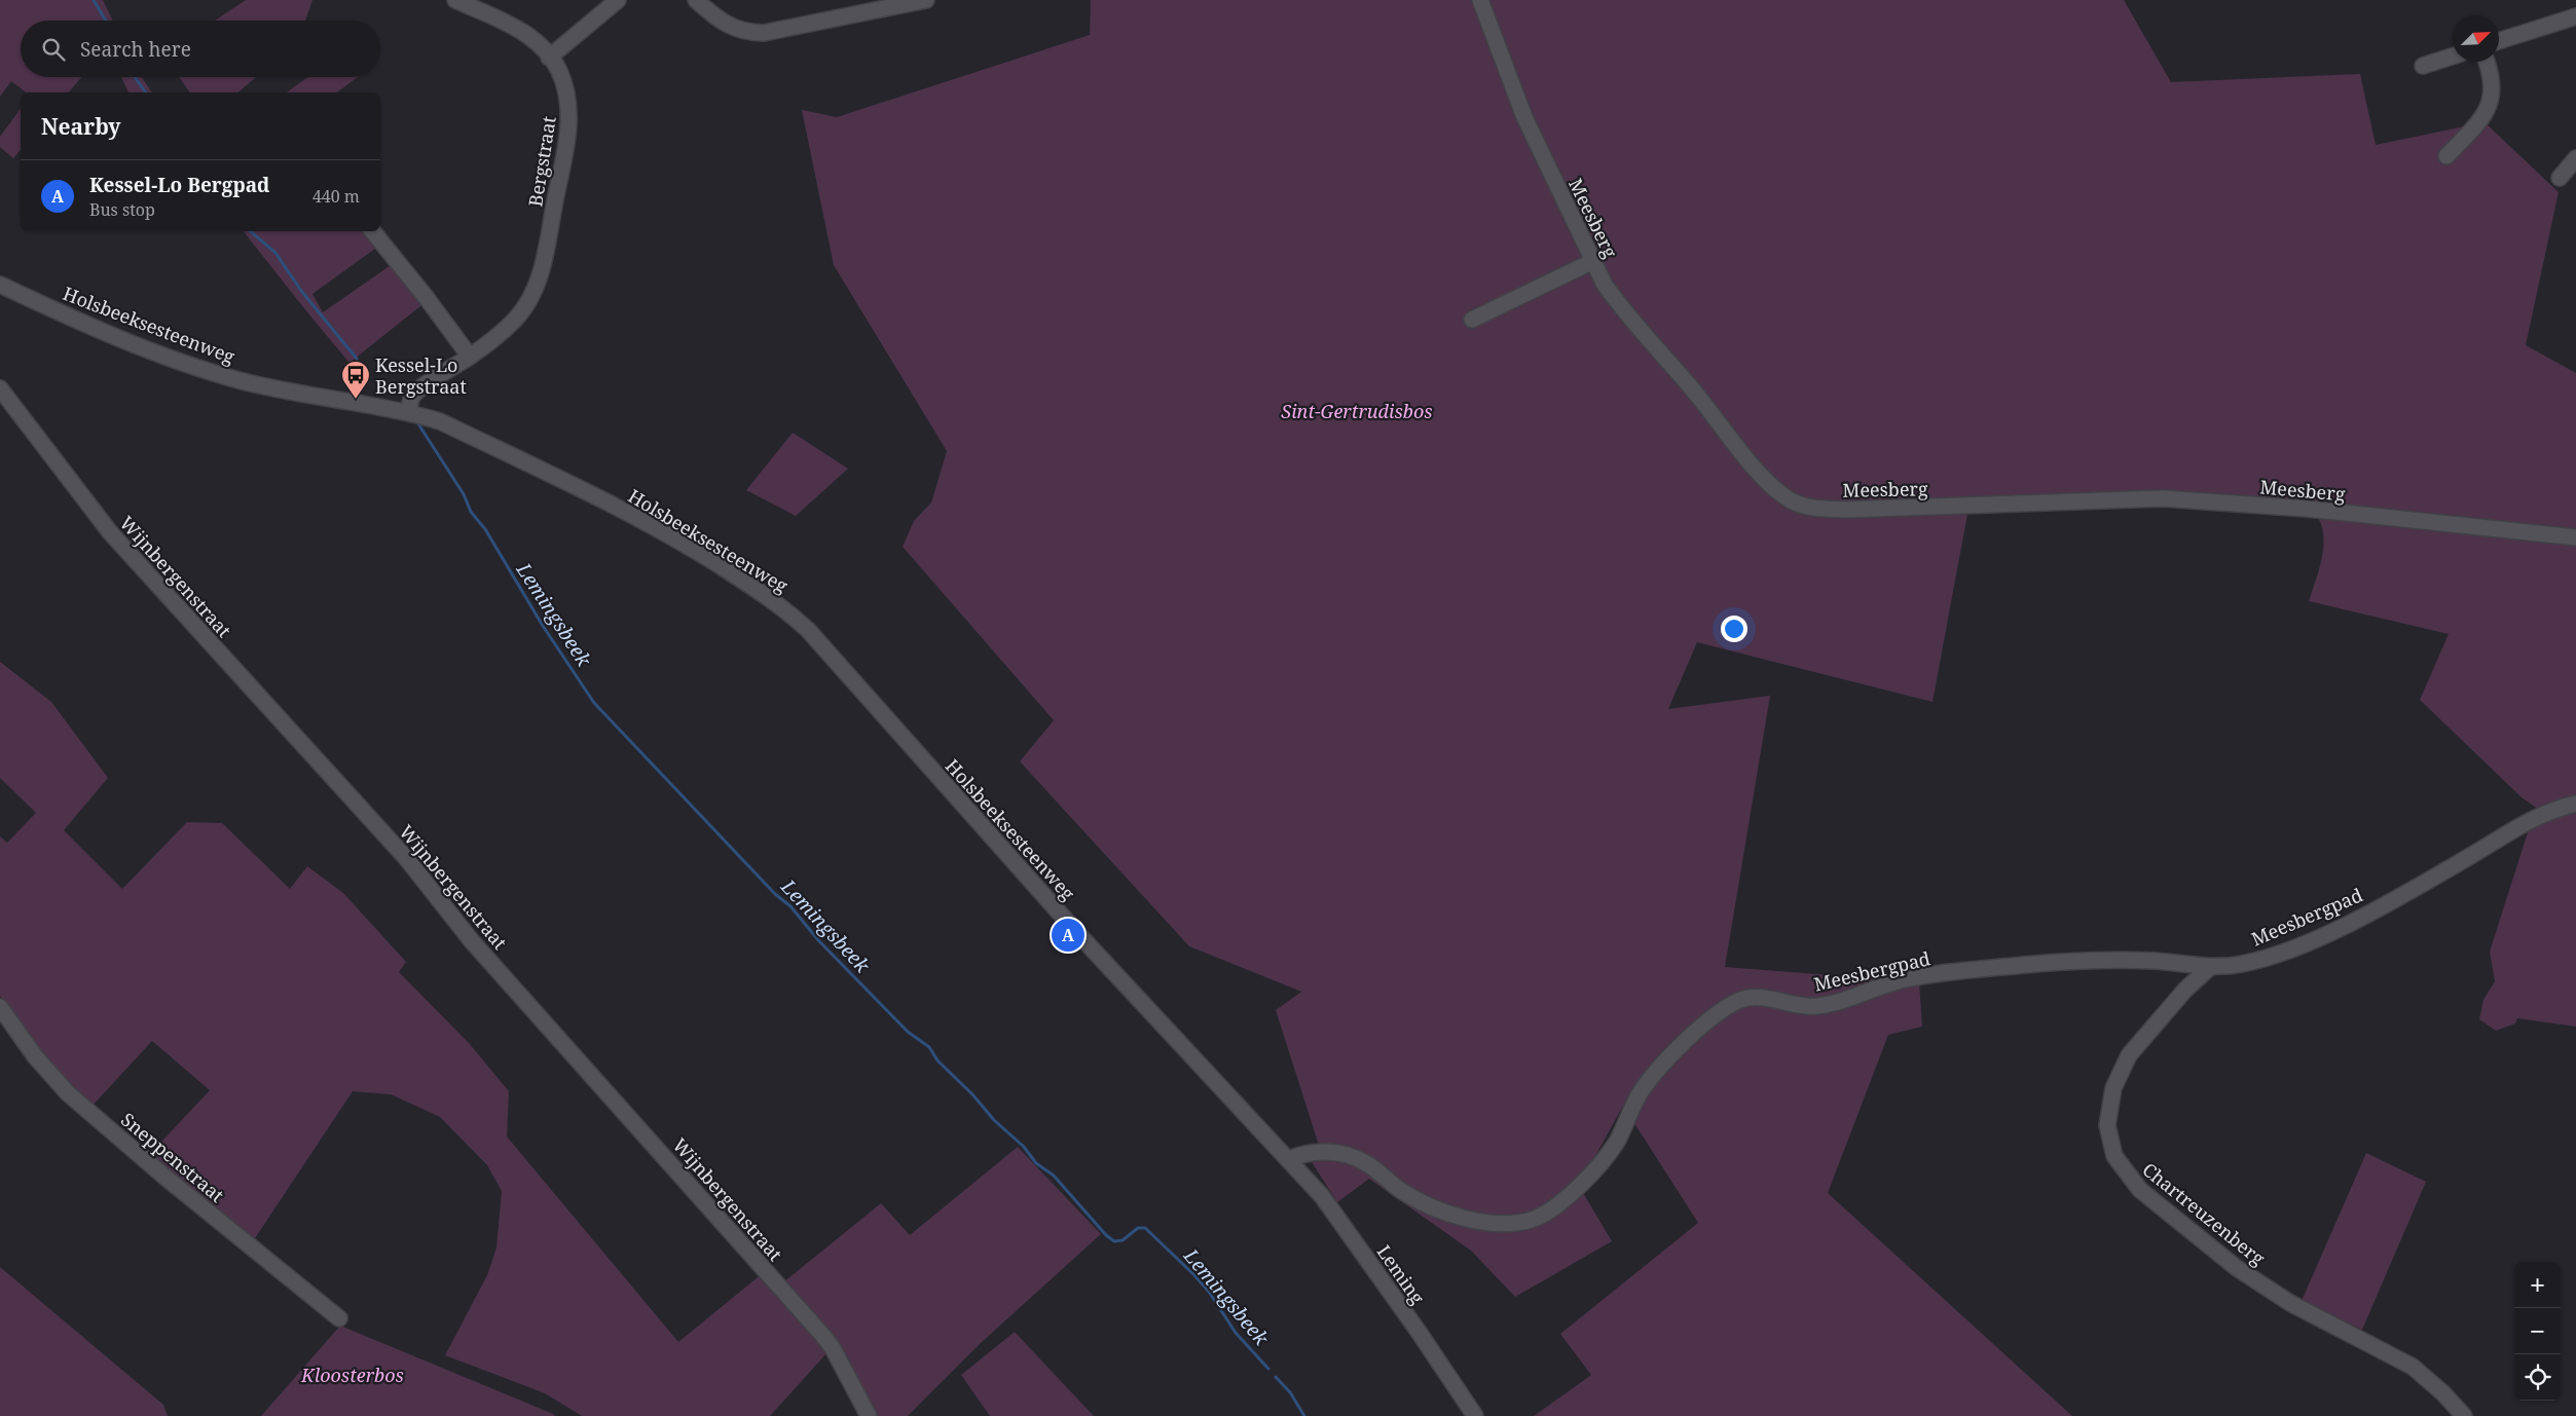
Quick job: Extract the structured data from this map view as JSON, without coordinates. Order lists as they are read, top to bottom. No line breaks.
{"streets":{"street":["Bergstraat","Meesberg","Holsbeeksesteenweg","Wijnbergenstraat","Meesbergpad","Sneppenstraat","Chartreuzenberg","Leming"]},"crossings":[["Bergstraat","Holsbeeksesteenweg"],["Holsbeeksesteenweg","Meesbergpad"],["Holsbeeksesteenweg","Leming"],["Meesbergpad","Chartreuzenberg"],["Meesbergpad","Leming"]],"water":["Lemingsbeek"],"parks":["Sint-Gertrudisbos","Kloosterbos"],"places":{"bus stop":["Kessel-Lo Bergstraat"]},"north":"top right","page":{"search":"Search here","heading":"Nearby","list":[{"mark":"A","name":"Kessel-Lo Bergpad","note":"Bus stop","value":"440 m"}],"pins":"A","map_buttons":["+","−"]}}
